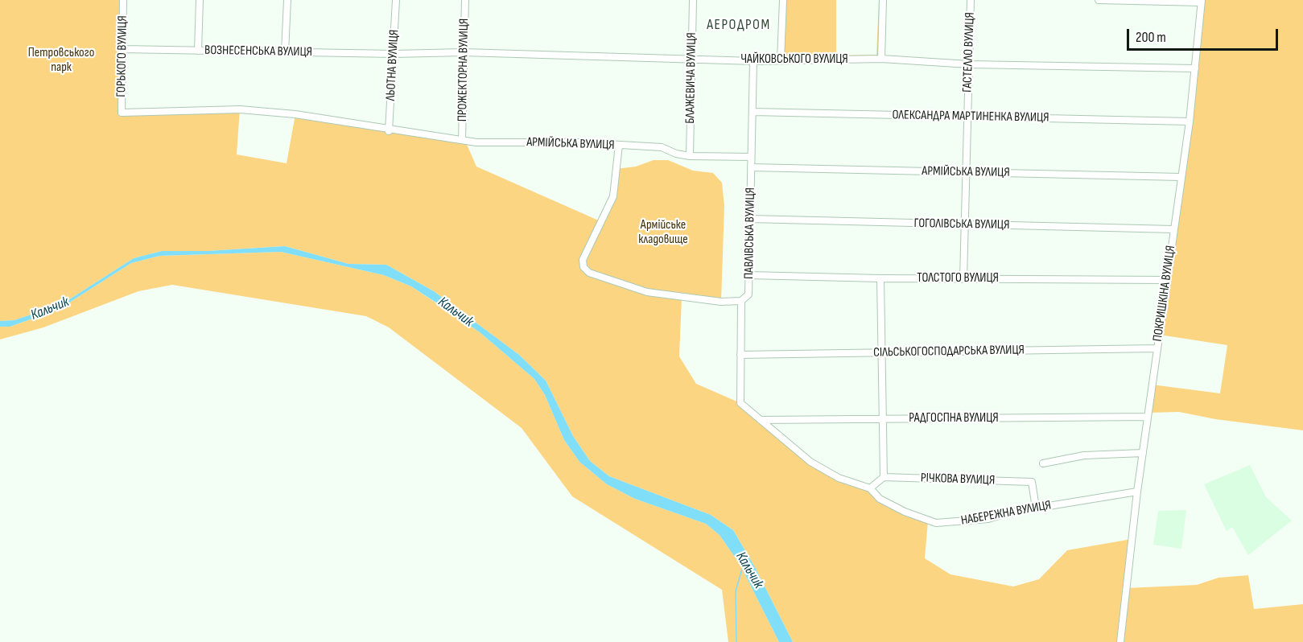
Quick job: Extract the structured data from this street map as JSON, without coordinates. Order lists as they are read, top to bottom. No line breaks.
{"streets":{"street":["ВОЗНЕСЕНСЬКА ВУЛИЦЯ","ГАСТЕЛЛО ВУЛИЦЯ","ГОРЬКОГО ВУЛИЦЯ","ЧАЙКОВСЬКОГО ВУЛИЦЯ","ЛЬОТНА ВУЛИЦЯ","ПРОЖЕКТОРНА ВУЛИЦЯ","БЛАЖЕВИЧА ВУЛИЦЯ","ОЛЕКСАНДРА МАРТИНЕНКА ВУЛИЦЯ","АРМІЙСЬКА ВУЛИЦЯ","ГОГОЛІВСЬКА ВУЛИЦЯ","ПАВЛІВСЬКА ВУЛИЦЯ","ТОЛСТОГО ВУЛИЦЯ","ПОКРИШКІНА ВУЛИЦЯ","СІЛЬСЬКОГОСПОДАРСЬКА ВУЛИЦЯ","РАДГОСПНА ВУЛИЦЯ","РІЧКОВА ВУЛИЦЯ","НАБЕРЕЖНА ВУЛИЦЯ"]},"crossings":[["ВОЗНЕСЕНСЬКА ВУЛИЦЯ","ГОРЬКОГО ВУЛИЦЯ"],["ВОЗНЕСЕНСЬКА ВУЛИЦЯ","ЧАЙКОВСЬКОГО ВУЛИЦЯ"],["ВОЗНЕСЕНСЬКА ВУЛИЦЯ","ЛЬОТНА ВУЛИЦЯ"],["ГАСТЕЛЛО ВУЛИЦЯ","ЧАЙКОВСЬКОГО ВУЛИЦЯ"],["ГАСТЕЛЛО ВУЛИЦЯ","ОЛЕКСАНДРА МАРТИНЕНКА ВУЛИЦЯ"],["ГАСТЕЛЛО ВУЛИЦЯ","АРМІЙСЬКА ВУЛИЦЯ"],["ГАСТЕЛЛО ВУЛИЦЯ","ГОГОЛІВСЬКА ВУЛИЦЯ"],["ГАСТЕЛЛО ВУЛИЦЯ","ТОЛСТОГО ВУЛИЦЯ"],["ГОРЬКОГО ВУЛИЦЯ","ЛЬОТНА ВУЛИЦЯ"],["ГОРЬКОГО ВУЛИЦЯ","АРМІЙСЬКА ВУЛИЦЯ"],["ЧАЙКОВСЬКОГО ВУЛИЦЯ","ЛЬОТНА ВУЛИЦЯ"],["ЧАЙКОВСЬКОГО ВУЛИЦЯ","ПРОЖЕКТОРНА ВУЛИЦЯ"],["ЧАЙКОВСЬКОГО ВУЛИЦЯ","БЛАЖЕВИЧА ВУЛИЦЯ"],["ЧАЙКОВСЬКОГО ВУЛИЦЯ","ПАВЛІВСЬКА ВУЛИЦЯ"],["ЧАЙКОВСЬКОГО ВУЛИЦЯ","ПОКРИШКІНА ВУЛИЦЯ"],["ЛЬОТНА ВУЛИЦЯ","АРМІЙСЬКА ВУЛИЦЯ"],["ПРОЖЕКТОРНА ВУЛИЦЯ","АРМІЙСЬКА ВУЛИЦЯ"],["БЛАЖЕВИЧА ВУЛИЦЯ","АРМІЙСЬКА ВУЛИЦЯ"],["ОЛЕКСАНДРА МАРТИНЕНКА ВУЛИЦЯ","ПАВЛІВСЬКА ВУЛИЦЯ"],["ОЛЕКСАНДРА МАРТИНЕНКА ВУЛИЦЯ","ПОКРИШКІНА ВУЛИЦЯ"],["АРМІЙСЬКА ВУЛИЦЯ","ПАВЛІВСЬКА ВУЛИЦЯ"],["АРМІЙСЬКА ВУЛИЦЯ","ПОКРИШКІНА ВУЛИЦЯ"],["ГОГОЛІВСЬКА ВУЛИЦЯ","ПАВЛІВСЬКА ВУЛИЦЯ"],["ГОГОЛІВСЬКА ВУЛИЦЯ","ПОКРИШКІНА ВУЛИЦЯ"],["ПАВЛІВСЬКА ВУЛИЦЯ","ТОЛСТОГО ВУЛИЦЯ"],["ПАВЛІВСЬКА ВУЛИЦЯ","СІЛЬСЬКОГОСПОДАРСЬКА ВУЛИЦЯ"],["ПАВЛІВСЬКА ВУЛИЦЯ","РАДГОСПНА ВУЛИЦЯ"],["ПАВЛІВСЬКА ВУЛИЦЯ","НАБЕРЕЖНА ВУЛИЦЯ"],["ТОЛСТОГО ВУЛИЦЯ","ПОКРИШКІНА ВУЛИЦЯ"],["ПОКРИШКІНА ВУЛИЦЯ","СІЛЬСЬКОГОСПОДАРСЬКА ВУЛИЦЯ"],["ПОКРИШКІНА ВУЛИЦЯ","РАДГОСПНА ВУЛИЦЯ"],["ПОКРИШКІНА ВУЛИЦЯ","НАБЕРЕЖНА ВУЛИЦЯ"],["РАДГОСПНА ВУЛИЦЯ","НАБЕРЕЖНА ВУЛИЦЯ"],["РІЧКОВА ВУЛИЦЯ","НАБЕРЕЖНА ВУЛИЦЯ"]],"districts":["АЕРОДРОМ"],"water":["Кальчик"],"parks":["Петровського парк","Армійське кладовище"],"scale_bar":"200 m"}
